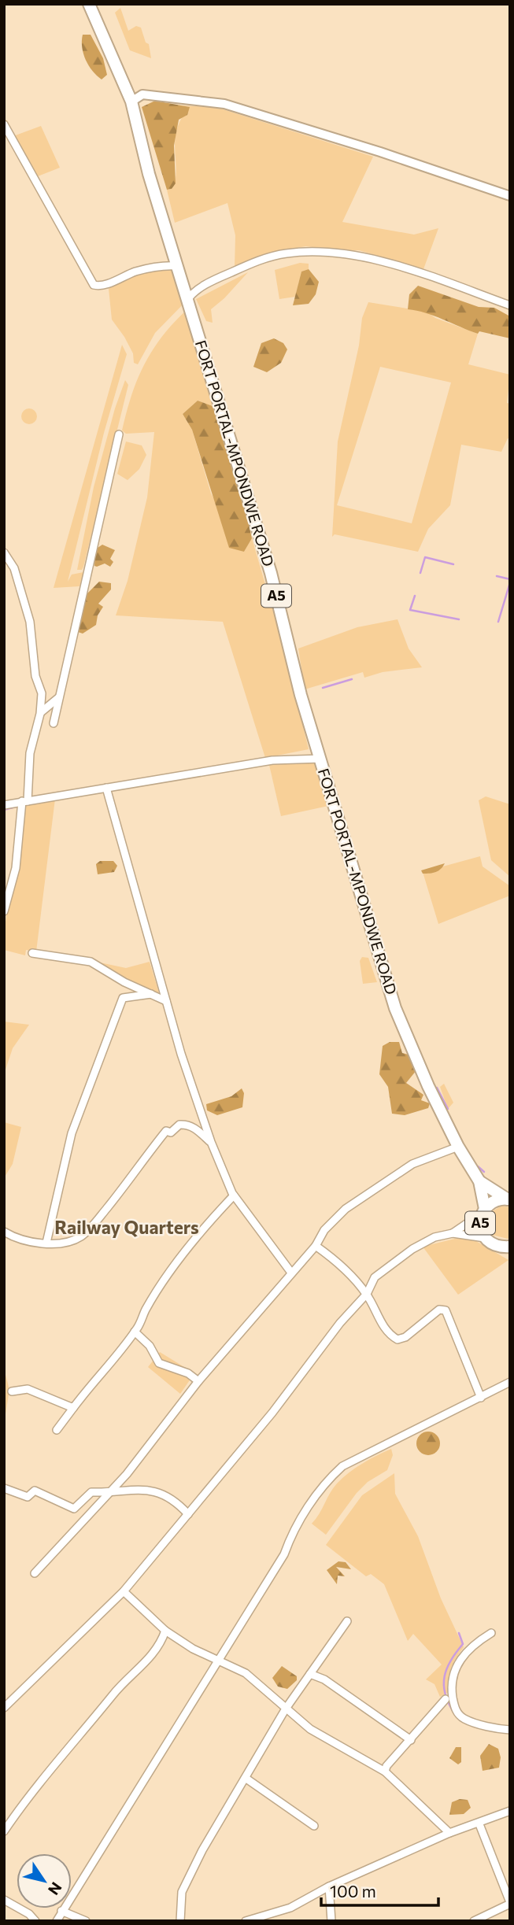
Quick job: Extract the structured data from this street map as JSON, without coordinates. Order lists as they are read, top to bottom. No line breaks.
{"streets":{"highway":["FORT PORTAL-MPONDWE ROAD","A5"]},"crossings":[["FORT PORTAL-MPONDWE ROAD","A5"]],"districts":["Railway Quarters"],"scale_bar":"100 m","north":"bottom right"}
